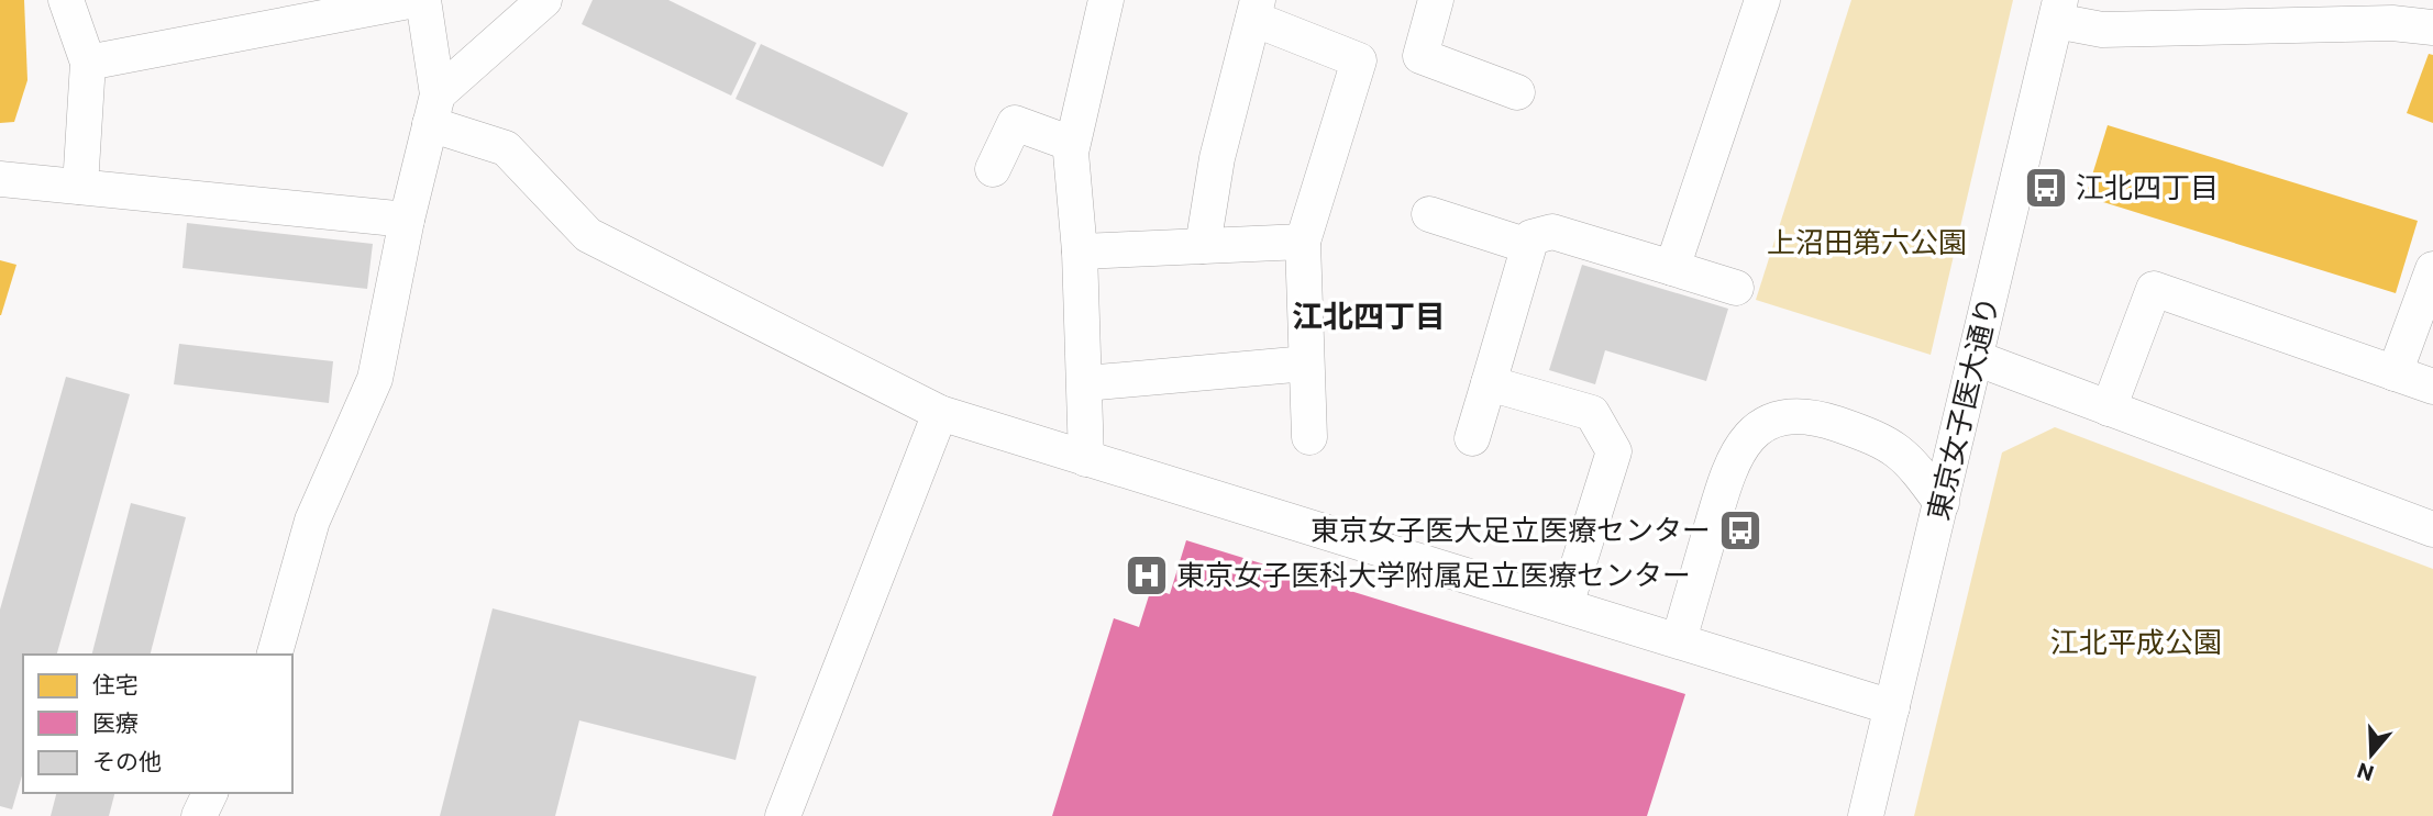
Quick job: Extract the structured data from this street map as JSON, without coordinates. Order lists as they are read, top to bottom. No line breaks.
{"streets":{"street":["東京女子医大通り"]},"districts":["江北四丁目"],"parks":["上沼田第六公園","江北平成公園"],"places":{"bus stop":["江北四丁目","東京女子医大足立医療センター"],"hospital":["東京女子医科大学附属足立医療センター"]},"legend":["住宅","医療","その他"],"north":"bottom"}
